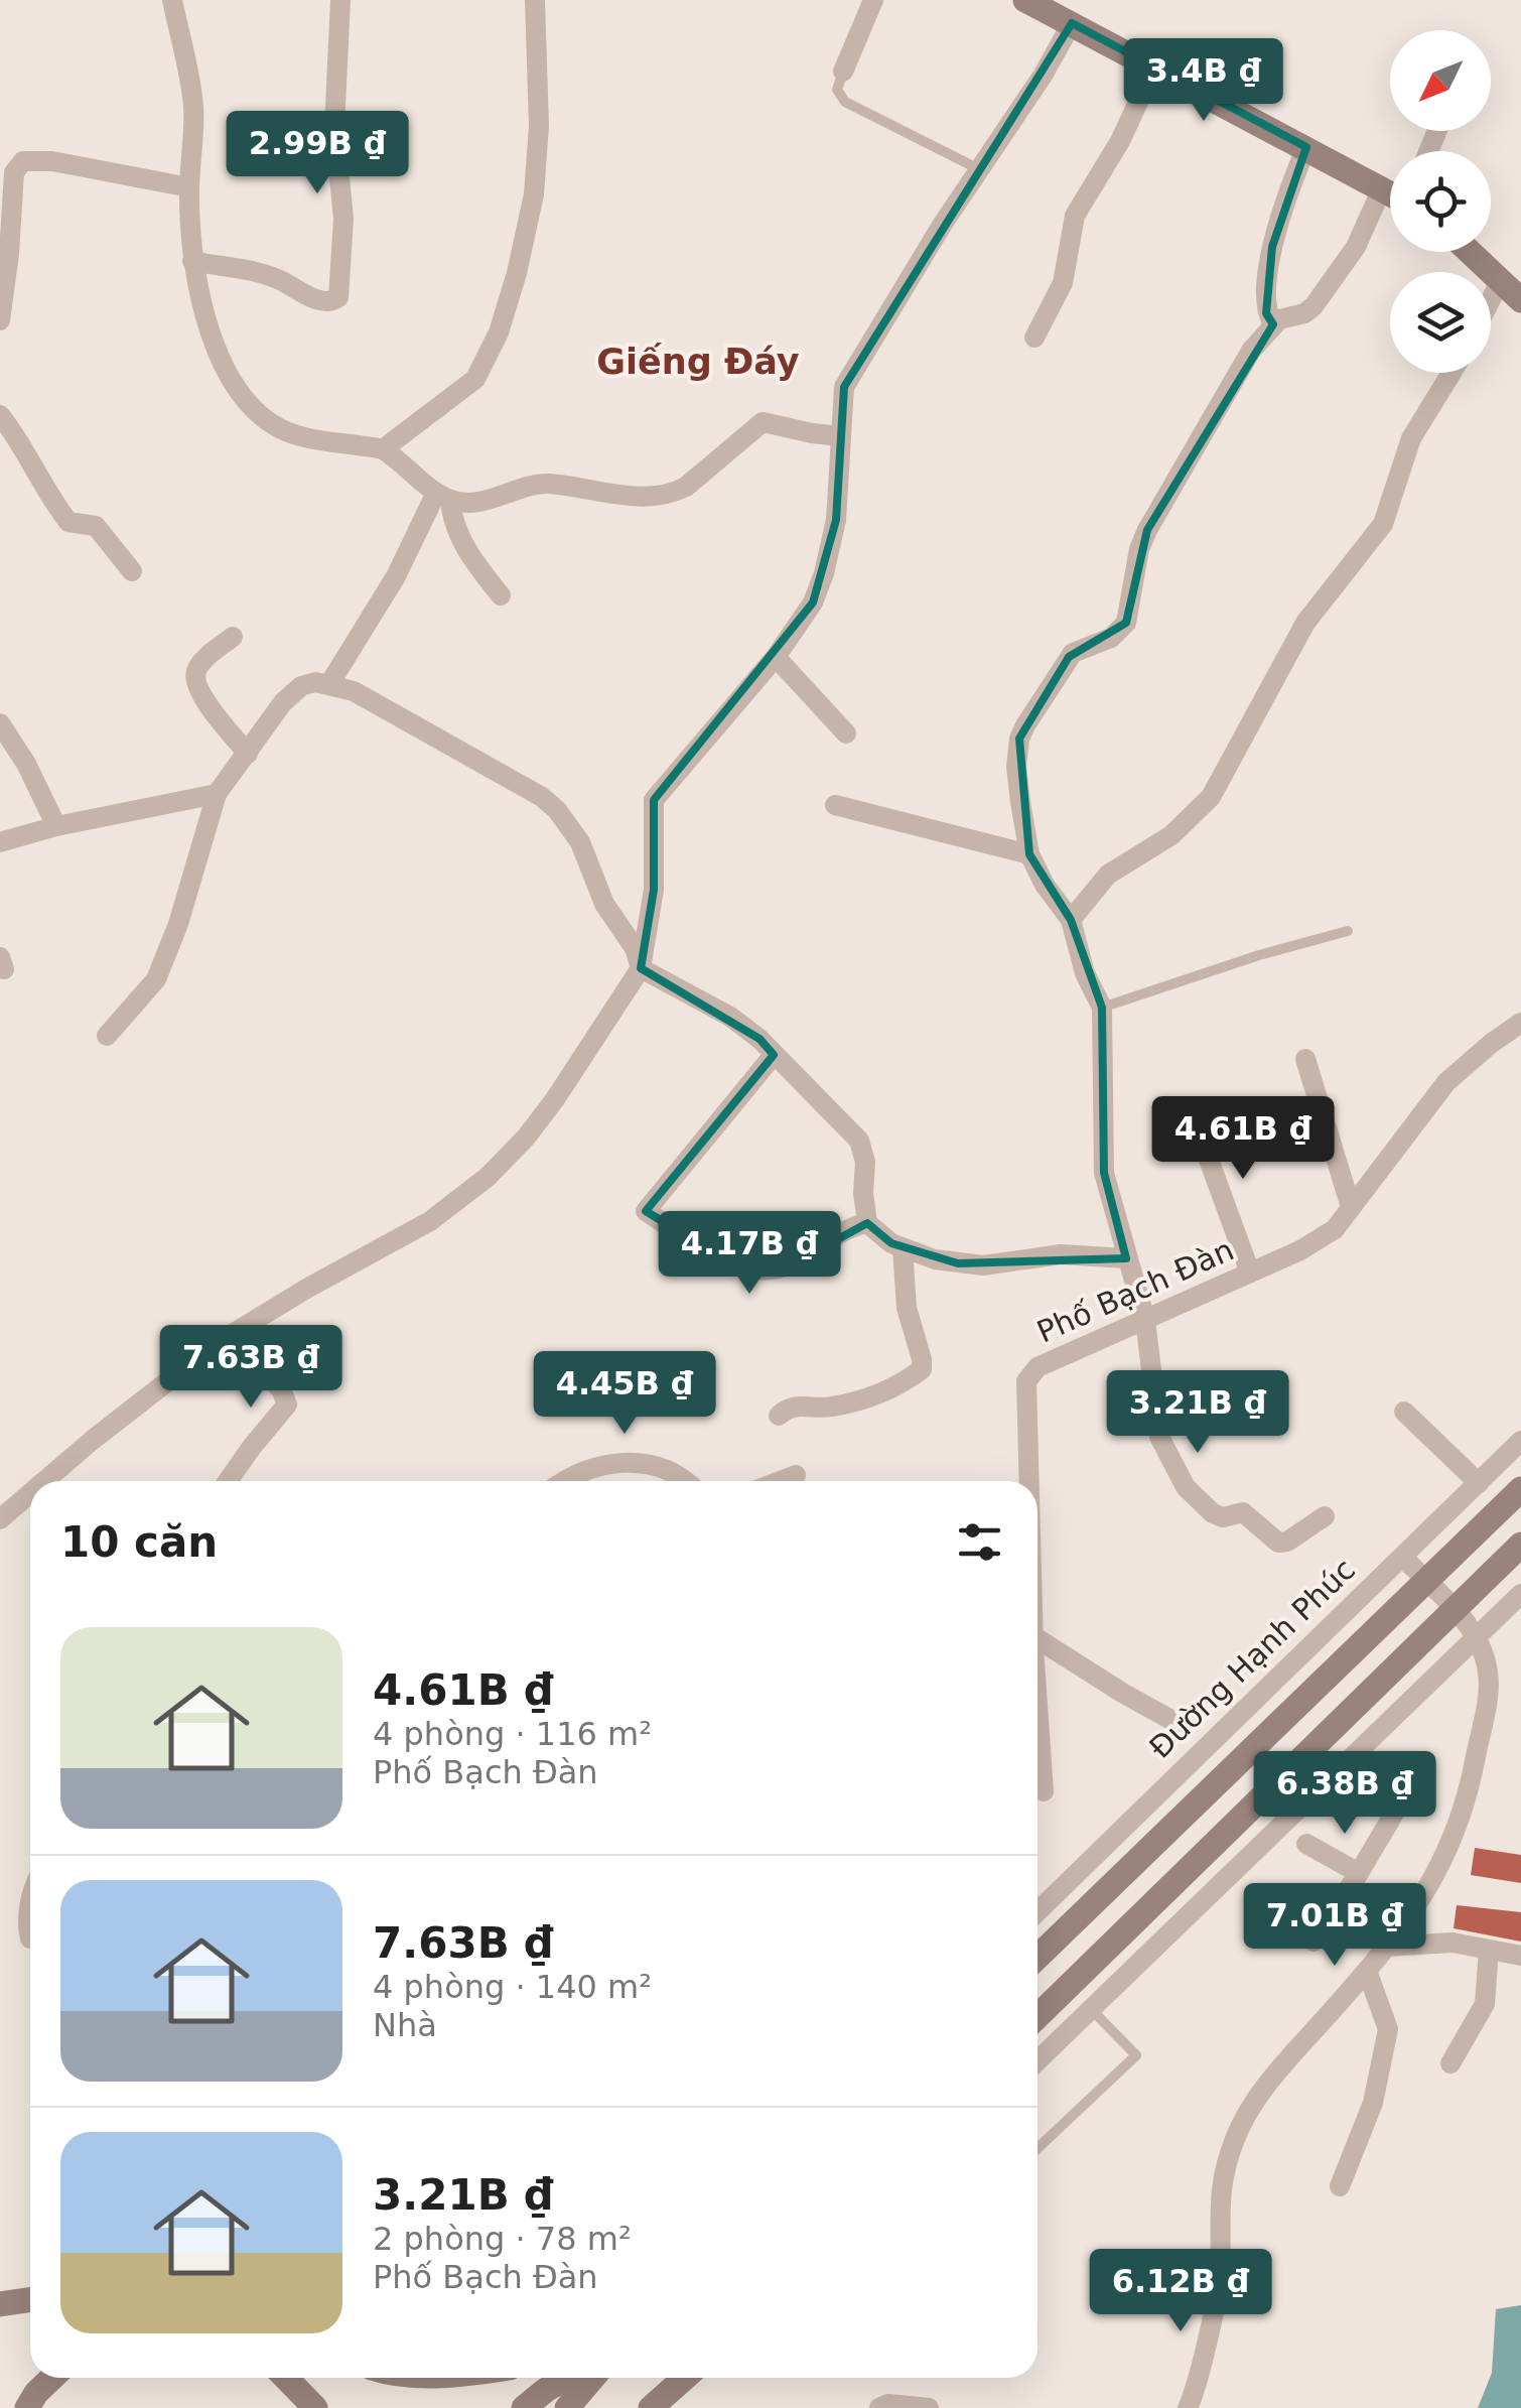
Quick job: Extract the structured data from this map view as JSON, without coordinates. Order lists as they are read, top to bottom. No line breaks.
{"streets":{"street":["Phố Bạch Đàn","Đường Hạnh Phúc"]},"districts":["Giếng Đáy"],"north":"bottom left","page":{"price":["3.4B ₫","2.99B ₫","4.61B ₫","4.17B ₫","7.63B ₫","4.45B ₫","3.21B ₫","6.38B ₫","7.01B ₫","6.12B ₫"],"heading":"10 căn","list":[{"name":"4.61B ₫","note":"4 phòng · 116 m² · Phố Bạch Đàn"},{"name":"7.63B ₫","note":"4 phòng · 140 m² · Nhà"},{"name":"3.21B ₫","note":"2 phòng · 78 m² · Phố Bạch Đàn"}]}}
